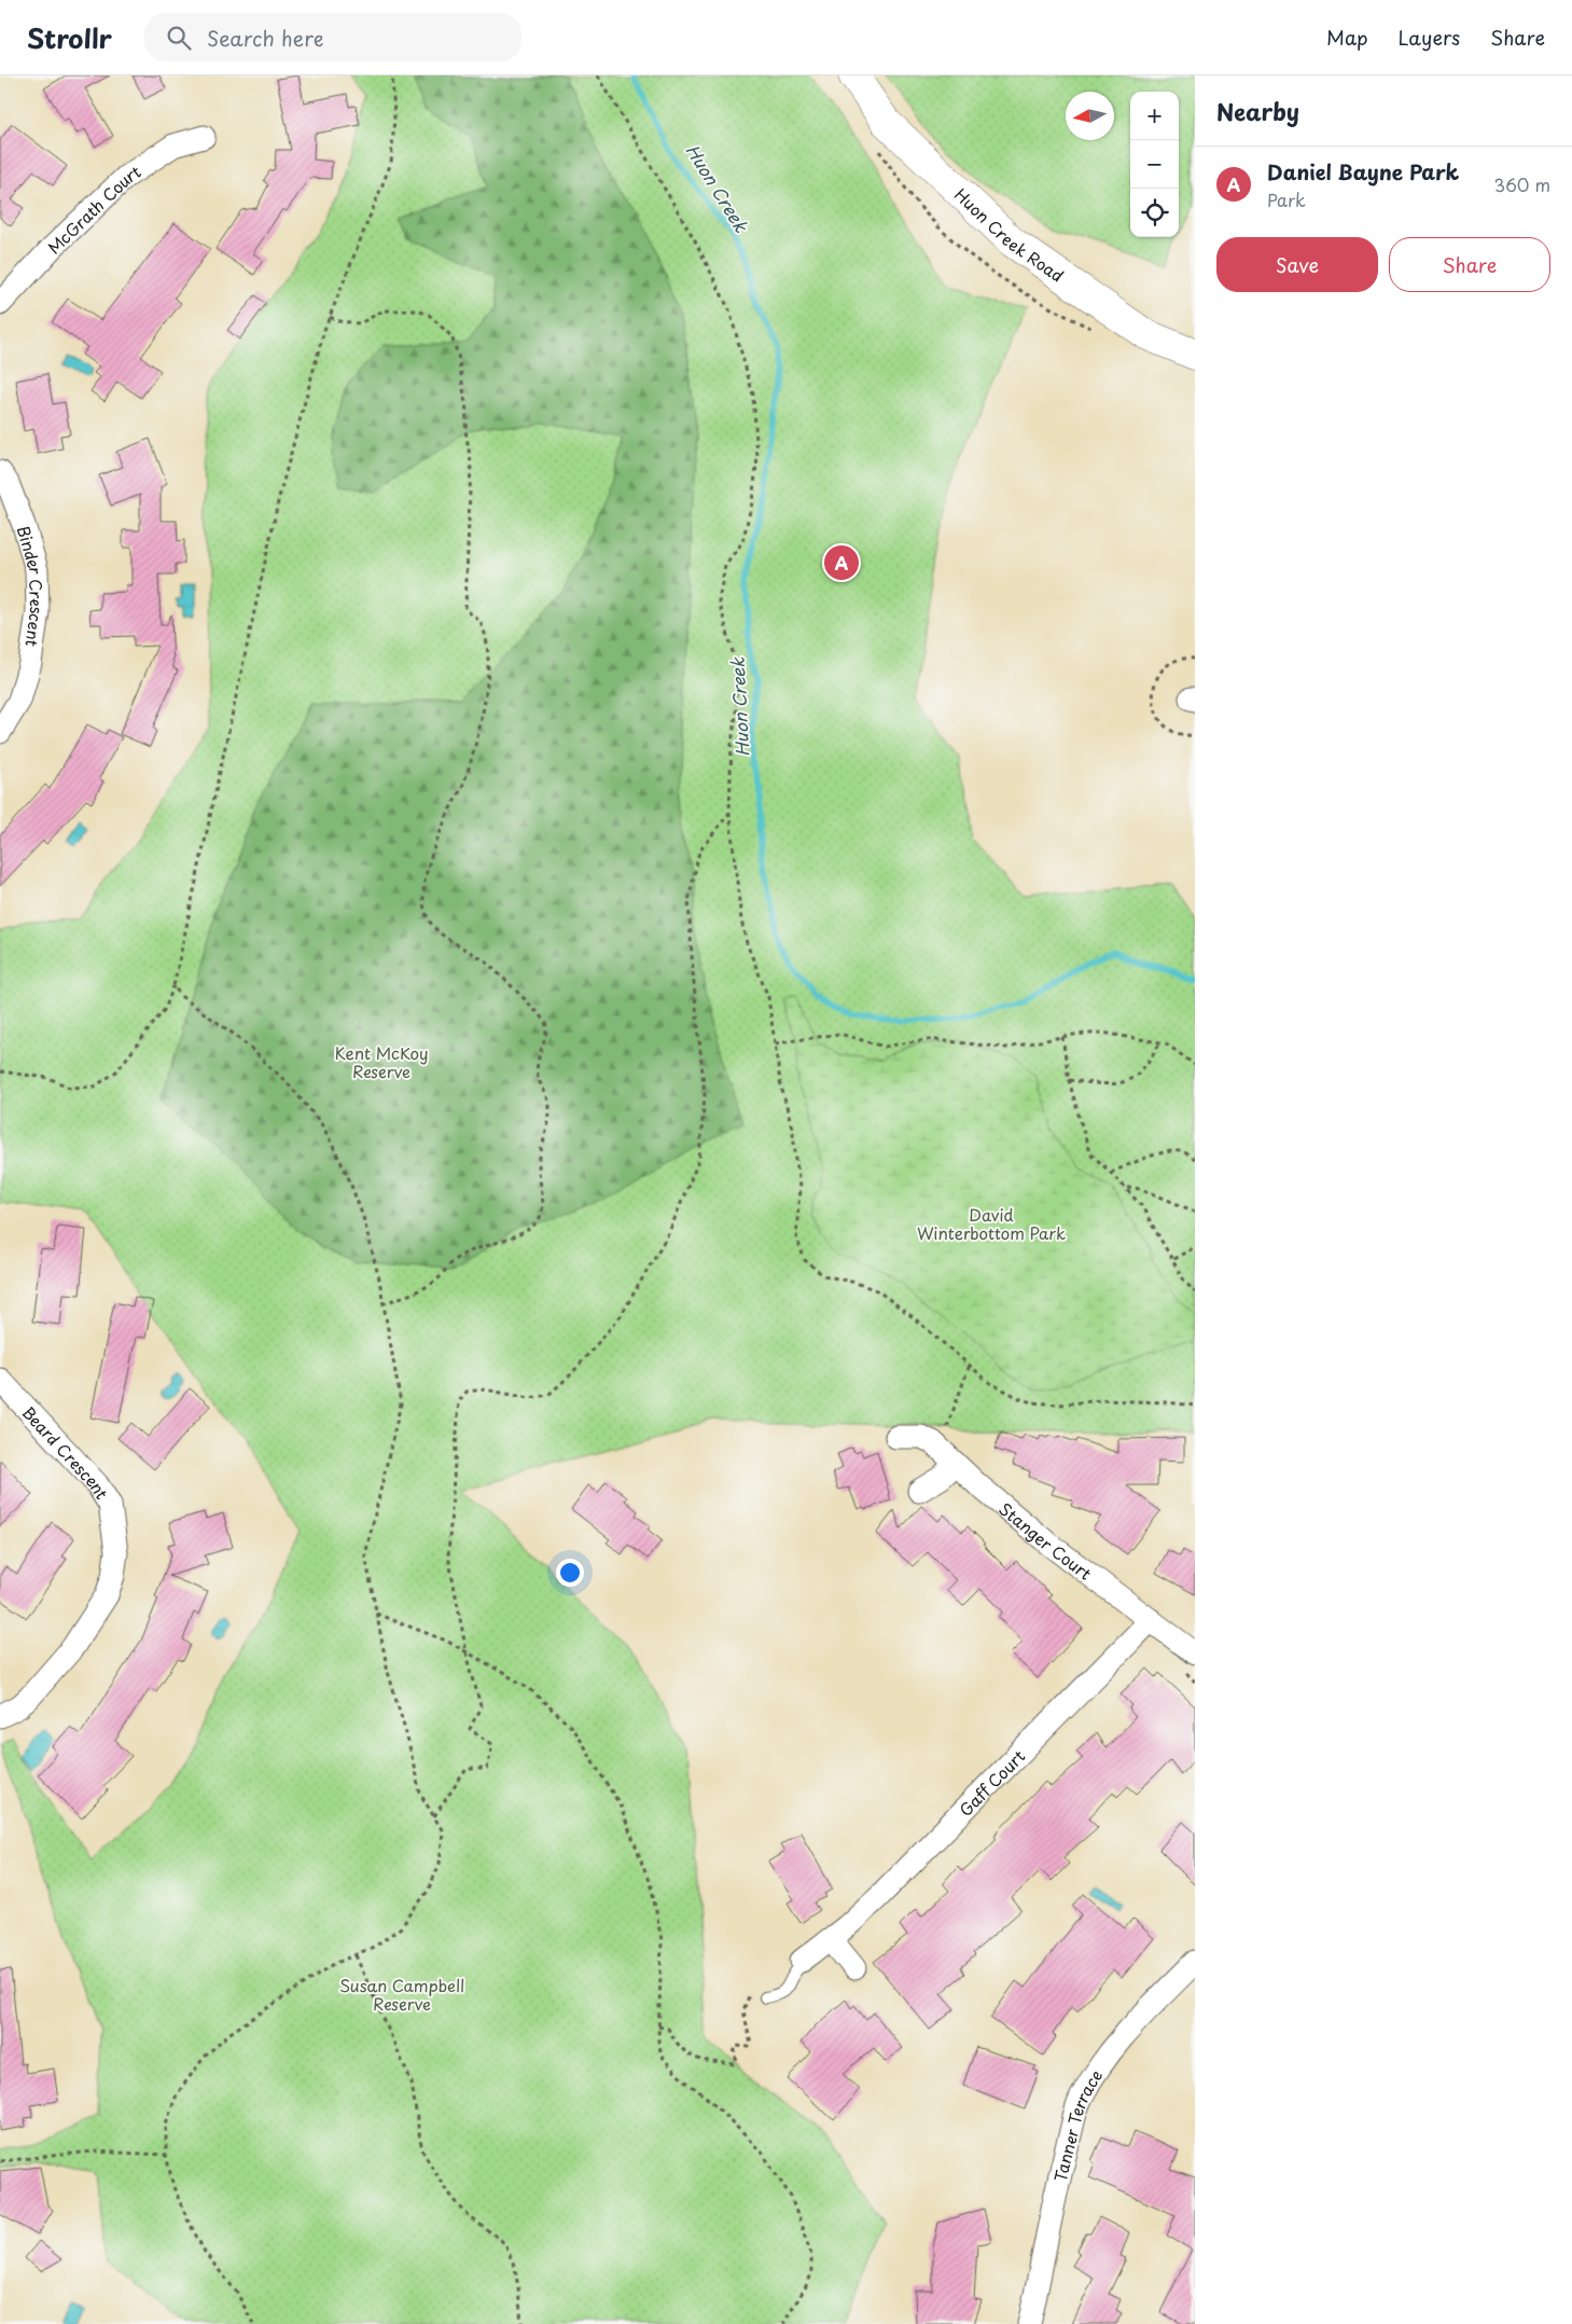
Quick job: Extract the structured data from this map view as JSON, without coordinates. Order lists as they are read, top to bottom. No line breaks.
{"streets":{"street":["McGrath Court","Huon Creek Road","Binder Crescent","Beard Crescent","Stanger Court","Gaff Court","Tanner Terrace"]},"crossings":[["Stanger Court","Gaff Court"]],"water":["Huon Creek"],"parks":["Kent McKoy Reserve","David Winterbottom Park","Susan Campbell Reserve"],"north":"left","page":{"header":"Strollr","search":"Search here","nav":["Map","Layers","Share"],"heading":"Nearby","map_buttons":["+","−"],"list":[{"mark":"A","name":"Daniel Bayne Park","note":"Park","value":"360 m"}],"buttons":["Save","Share"],"pins":"A"}}
